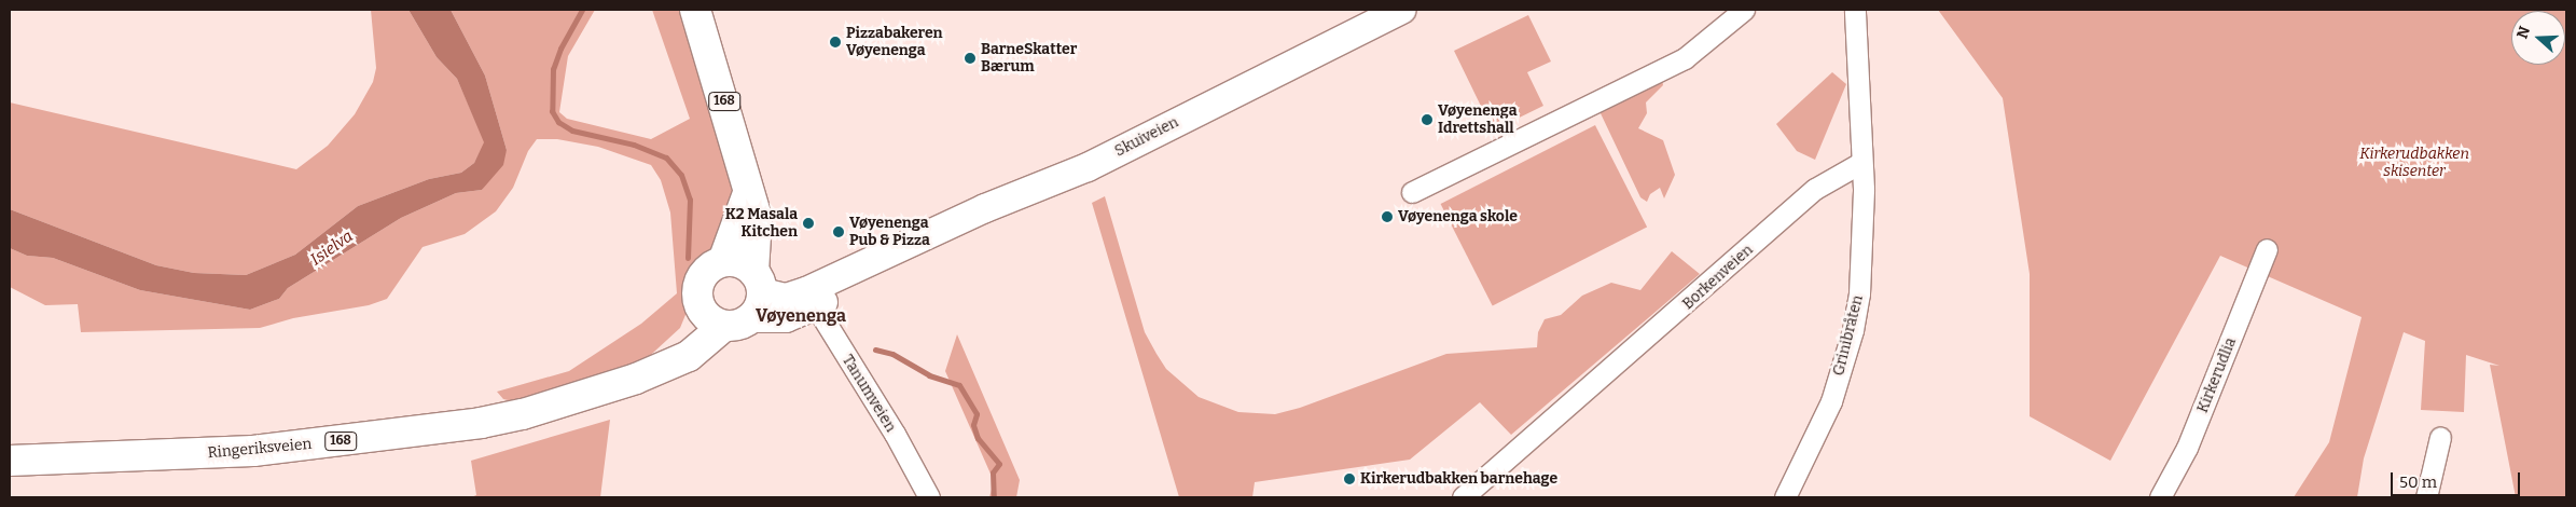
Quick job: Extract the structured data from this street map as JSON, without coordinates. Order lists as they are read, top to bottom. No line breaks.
{"streets":{"main road":["168","Skuiveien","Ringeriksveien"],"street":["Borkenveien","Grinibråten","Kirkerudlia","Tanumveien"]},"crossings":[["168","Skuiveien"],["168","Ringeriksveien"],["Skuiveien","Tanumveien"],["Skuiveien","Ringeriksveien"],["Borkenveien","Grinibråten"]],"districts":["Vøyenenga"],"water":["Isielva"],"parks":["Kirkerudbakken skisenter"],"places":["Pizzabakeren Vøyenenga","BarneSkatter Bærum","Vøyenenga Idrettshall","Vøyenenga skole","K2 Masala Kitchen","Vøyenenga Pub & Pizza","Kirkerudbakken barnehage"],"scale_bar":"50 m","north":"left"}
